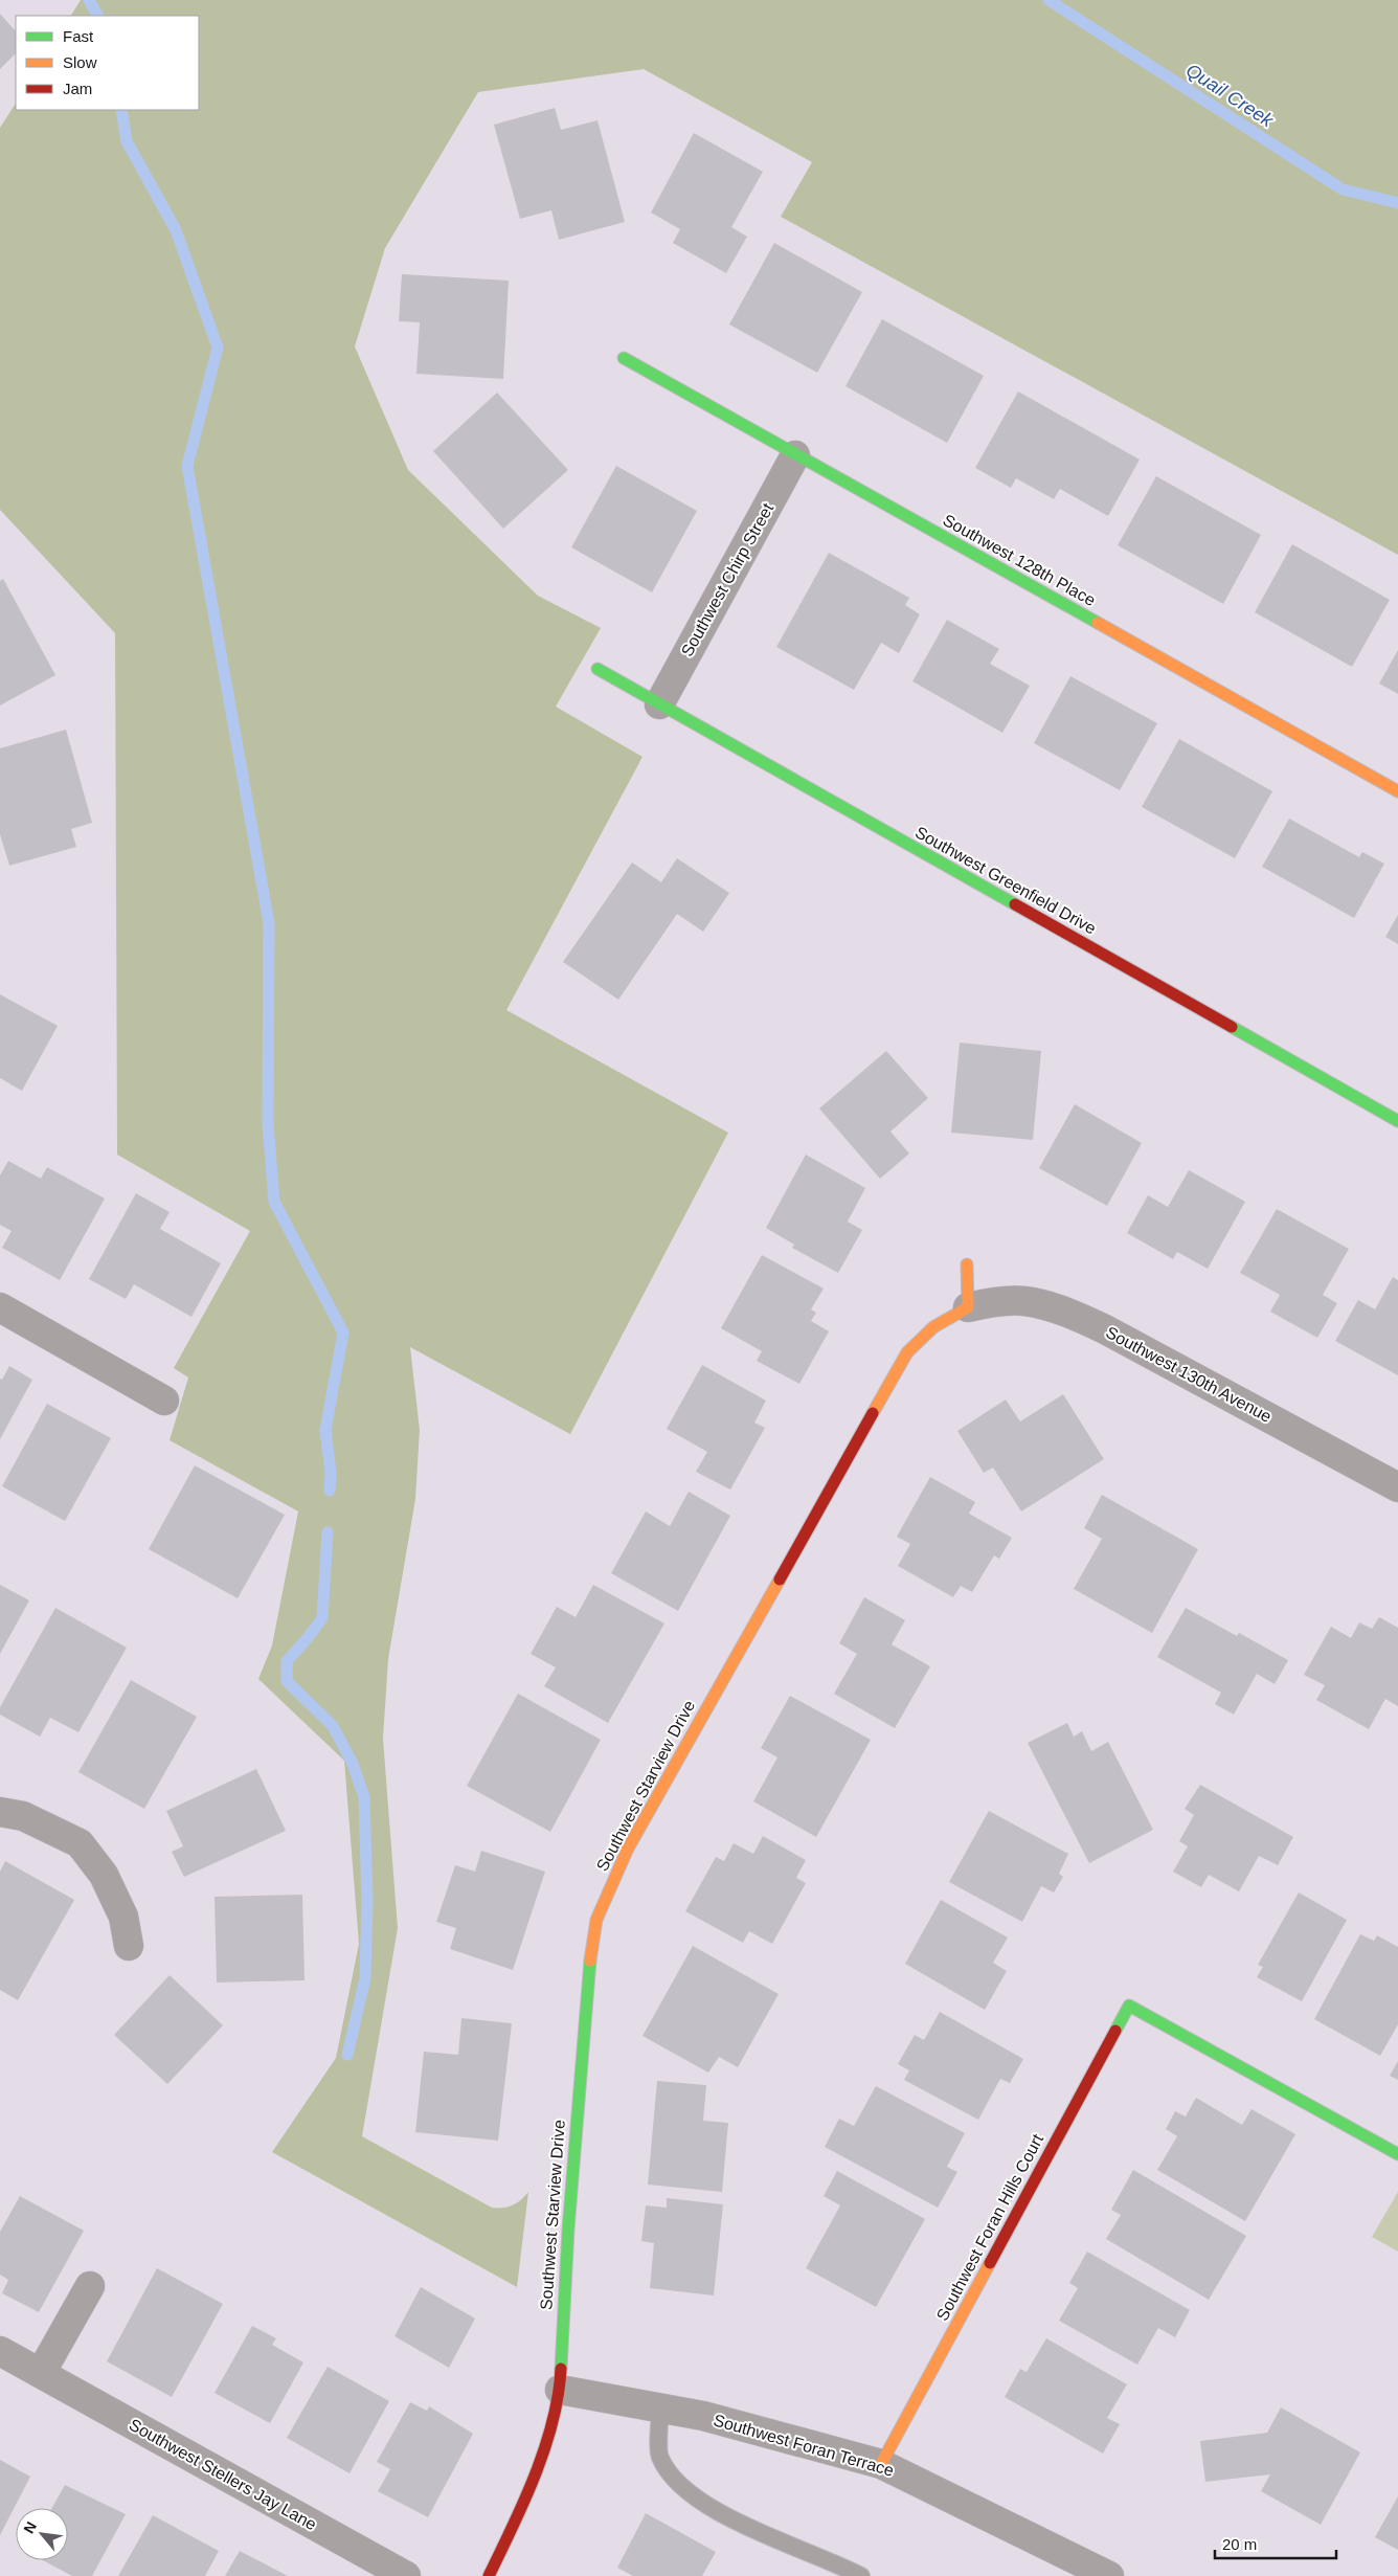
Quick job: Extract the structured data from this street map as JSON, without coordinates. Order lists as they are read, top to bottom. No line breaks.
{"streets":{"street":["Southwest 128th Place","Southwest Chirp Street","Southwest Greenfield Drive","Southwest 130th Avenue","Southwest Starview Drive","Southwest Foran Hills Court","Southwest Foran Terrace","Southwest Stellers Jay Lane"]},"crossings":[["Southwest 128th Place","Southwest Chirp Street"],["Southwest Chirp Street","Southwest Greenfield Drive"],["Southwest 130th Avenue","Southwest Starview Drive"],["Southwest Starview Drive","Southwest Foran Terrace"],["Southwest Foran Hills Court","Southwest Foran Terrace"]],"water":["Quail Creek"],"legend":["Fast","Slow","Jam"],"scale_bar":"20 m","north":"top left"}
